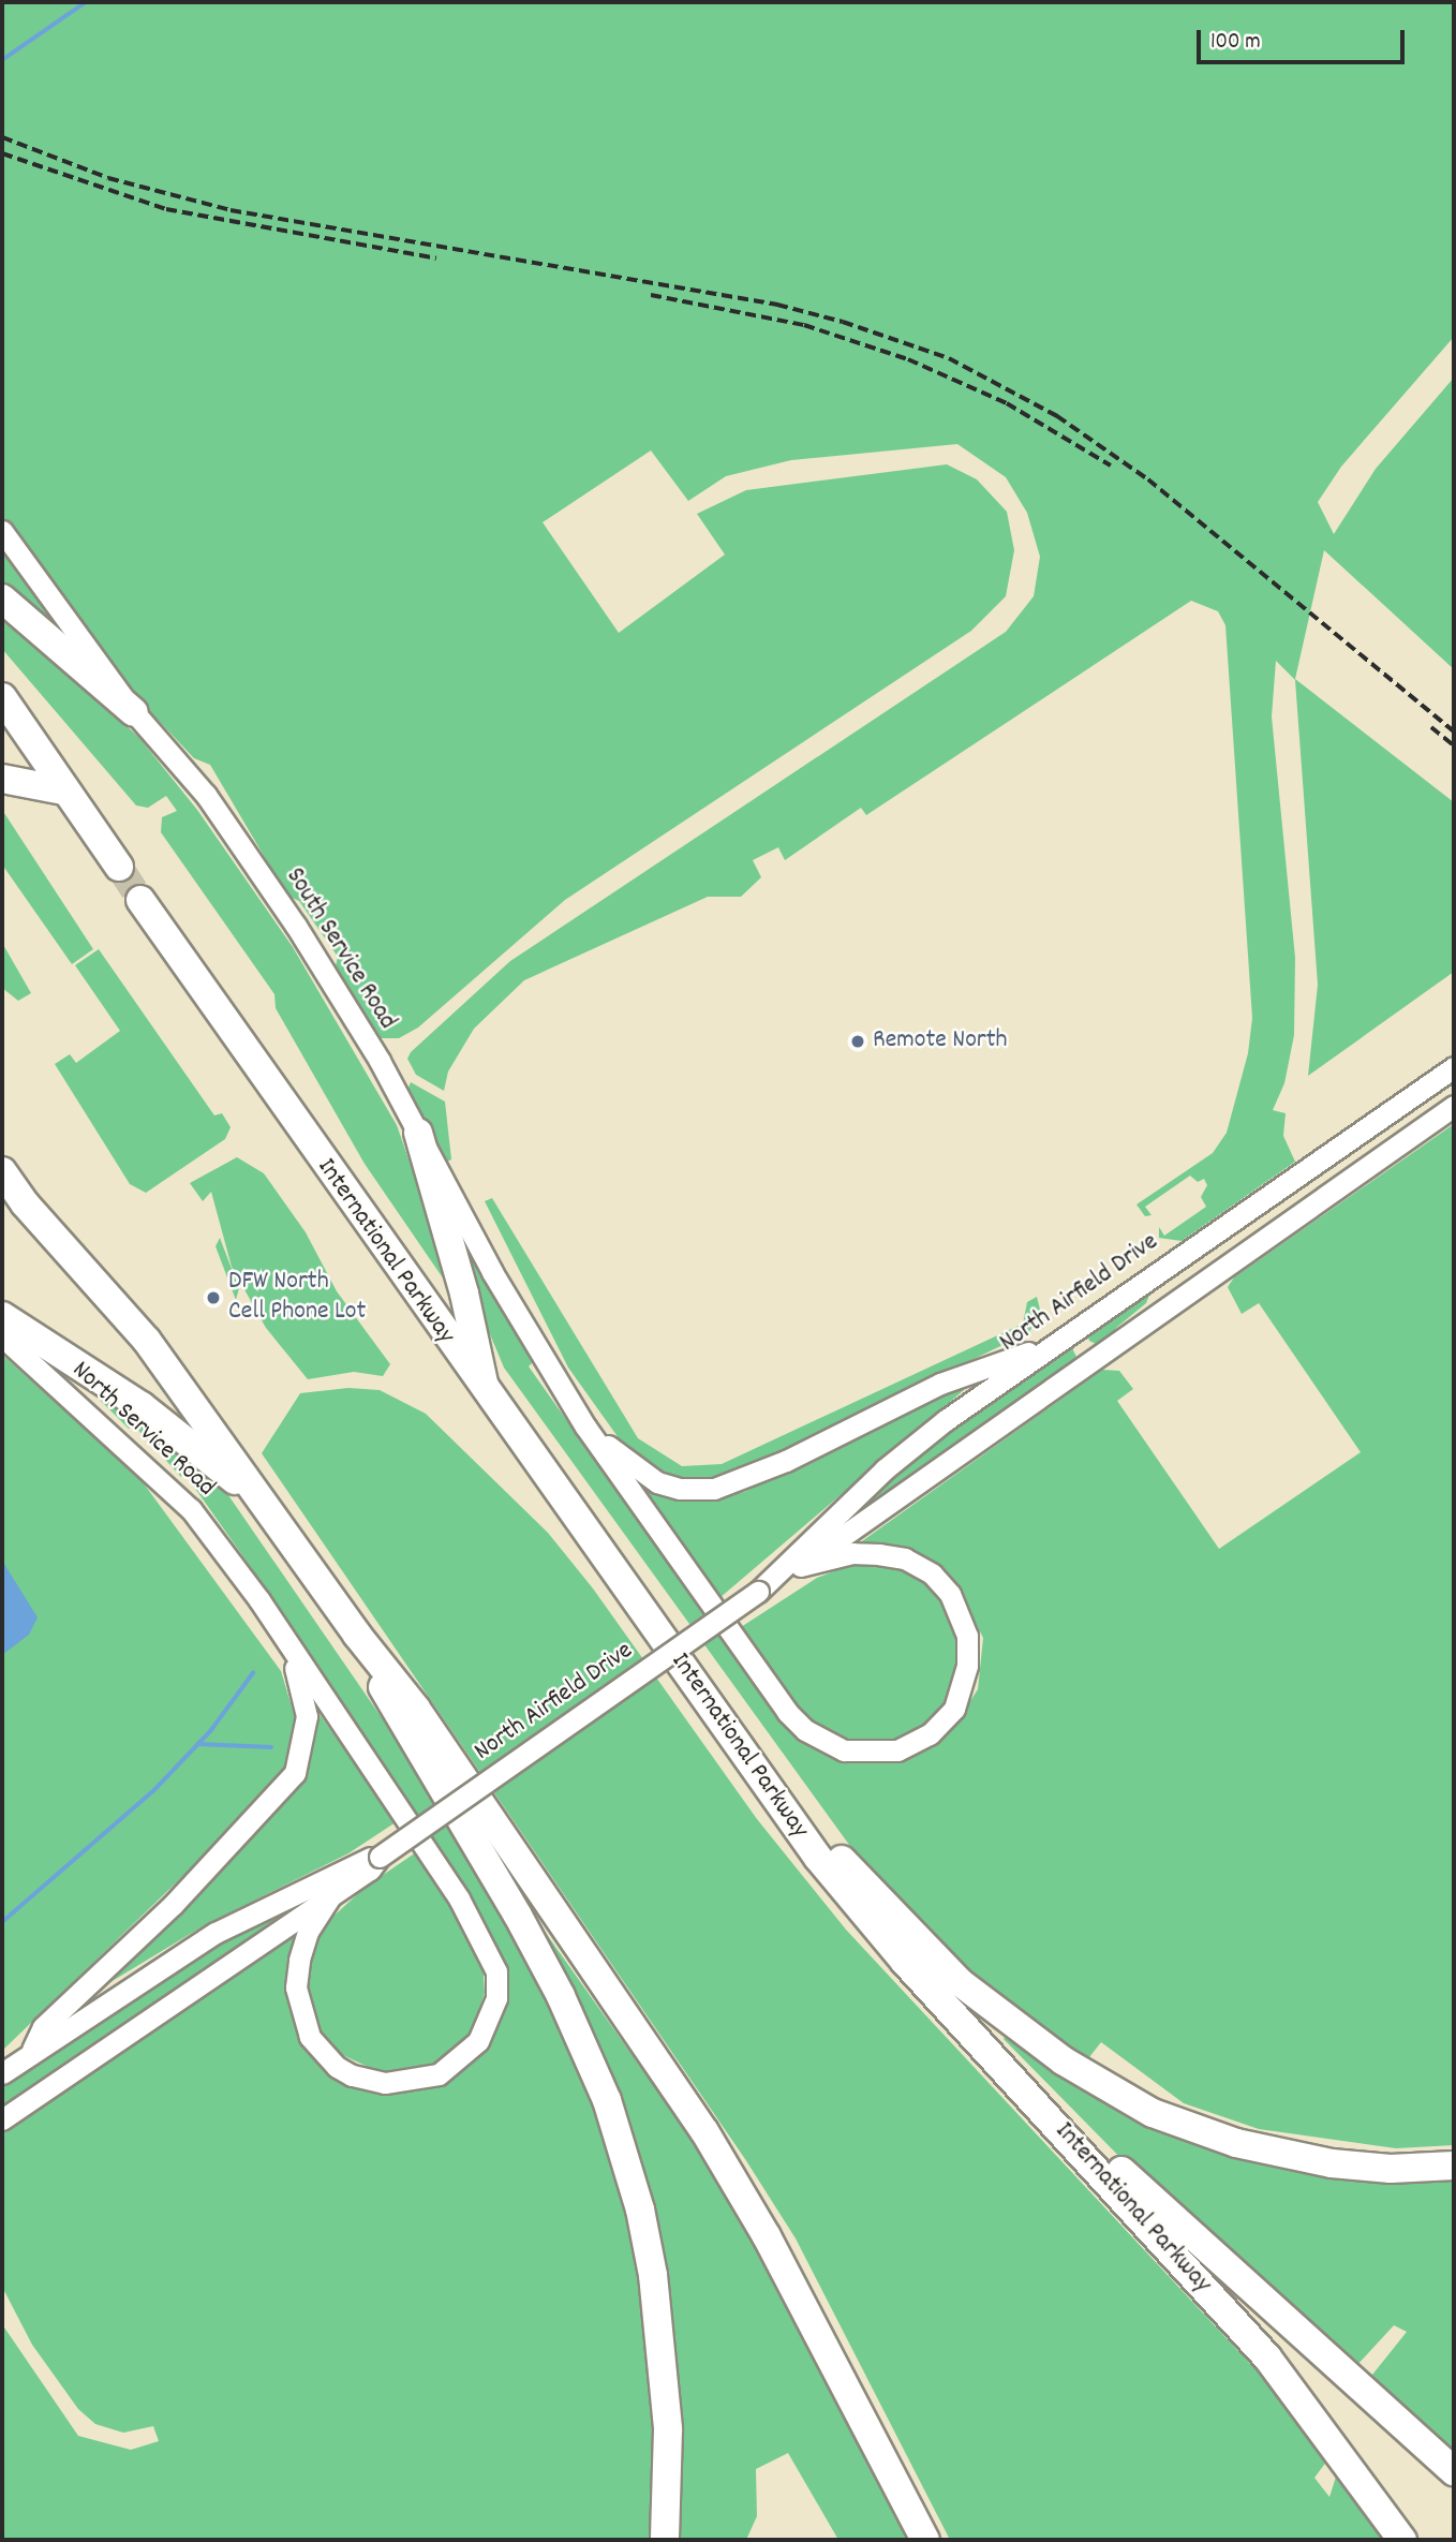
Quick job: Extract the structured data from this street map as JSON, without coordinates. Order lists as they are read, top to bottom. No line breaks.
{"streets":{"highway":["International Parkway"],"main road":["South Service Road","North Airfield Drive","North Service Road"]},"crossings":[["South Service Road","North Airfield Drive"],["North Airfield Drive","North Service Road"]],"places":["Remote North","DFW North Cell Phone Lot"],"scale_bar":"100 m"}
